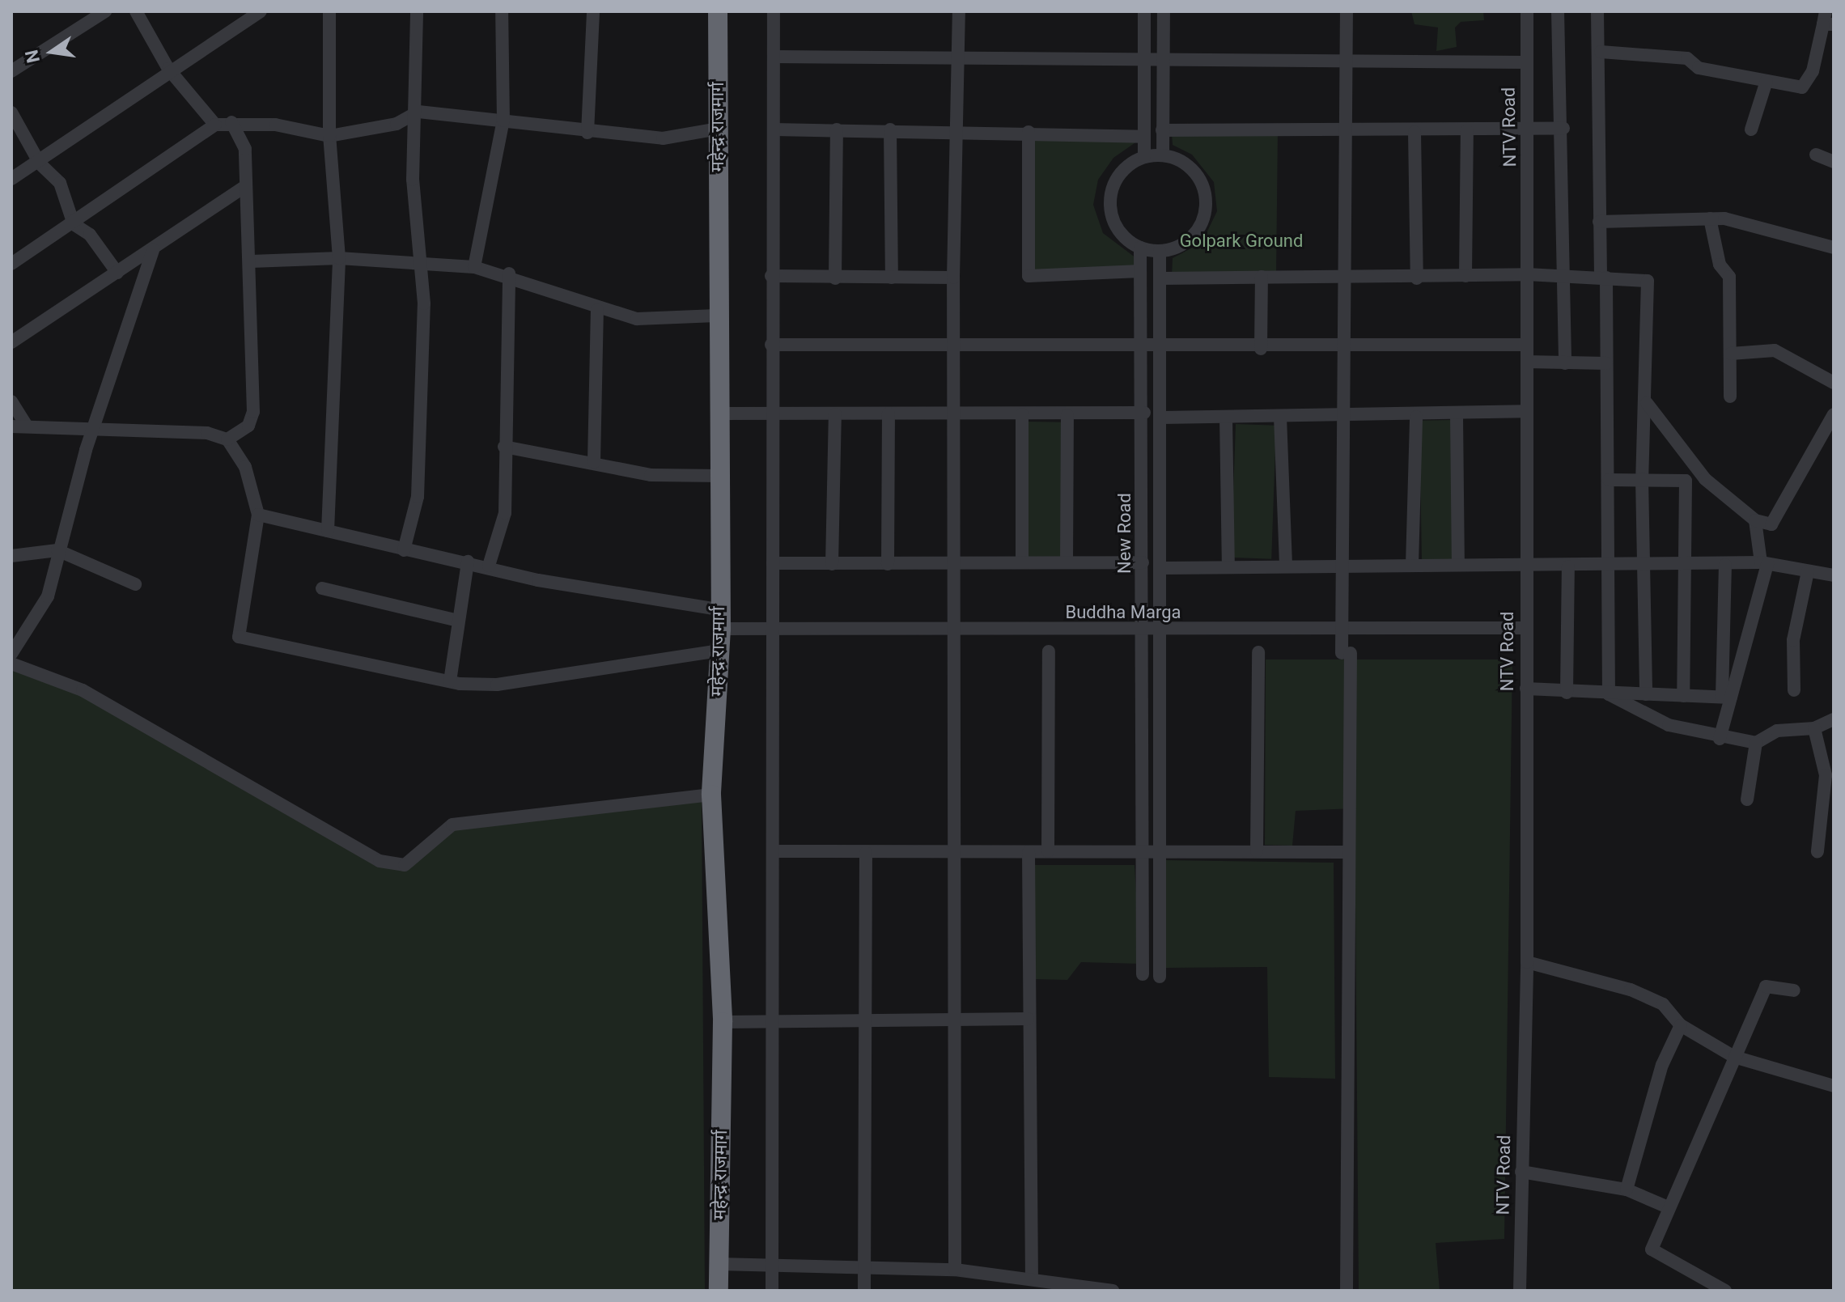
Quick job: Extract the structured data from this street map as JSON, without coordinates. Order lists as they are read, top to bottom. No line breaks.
{"streets":{"highway":["महेन्द्र राजमार्ग"],"street":["NTV Road","New Road","Buddha Marga"]},"crossings":[["महेन्द्र राजमार्ग","Buddha Marga"],["NTV Road","Buddha Marga"],["New Road","Buddha Marga"]],"parks":["Golpark Ground"],"north":"left"}
